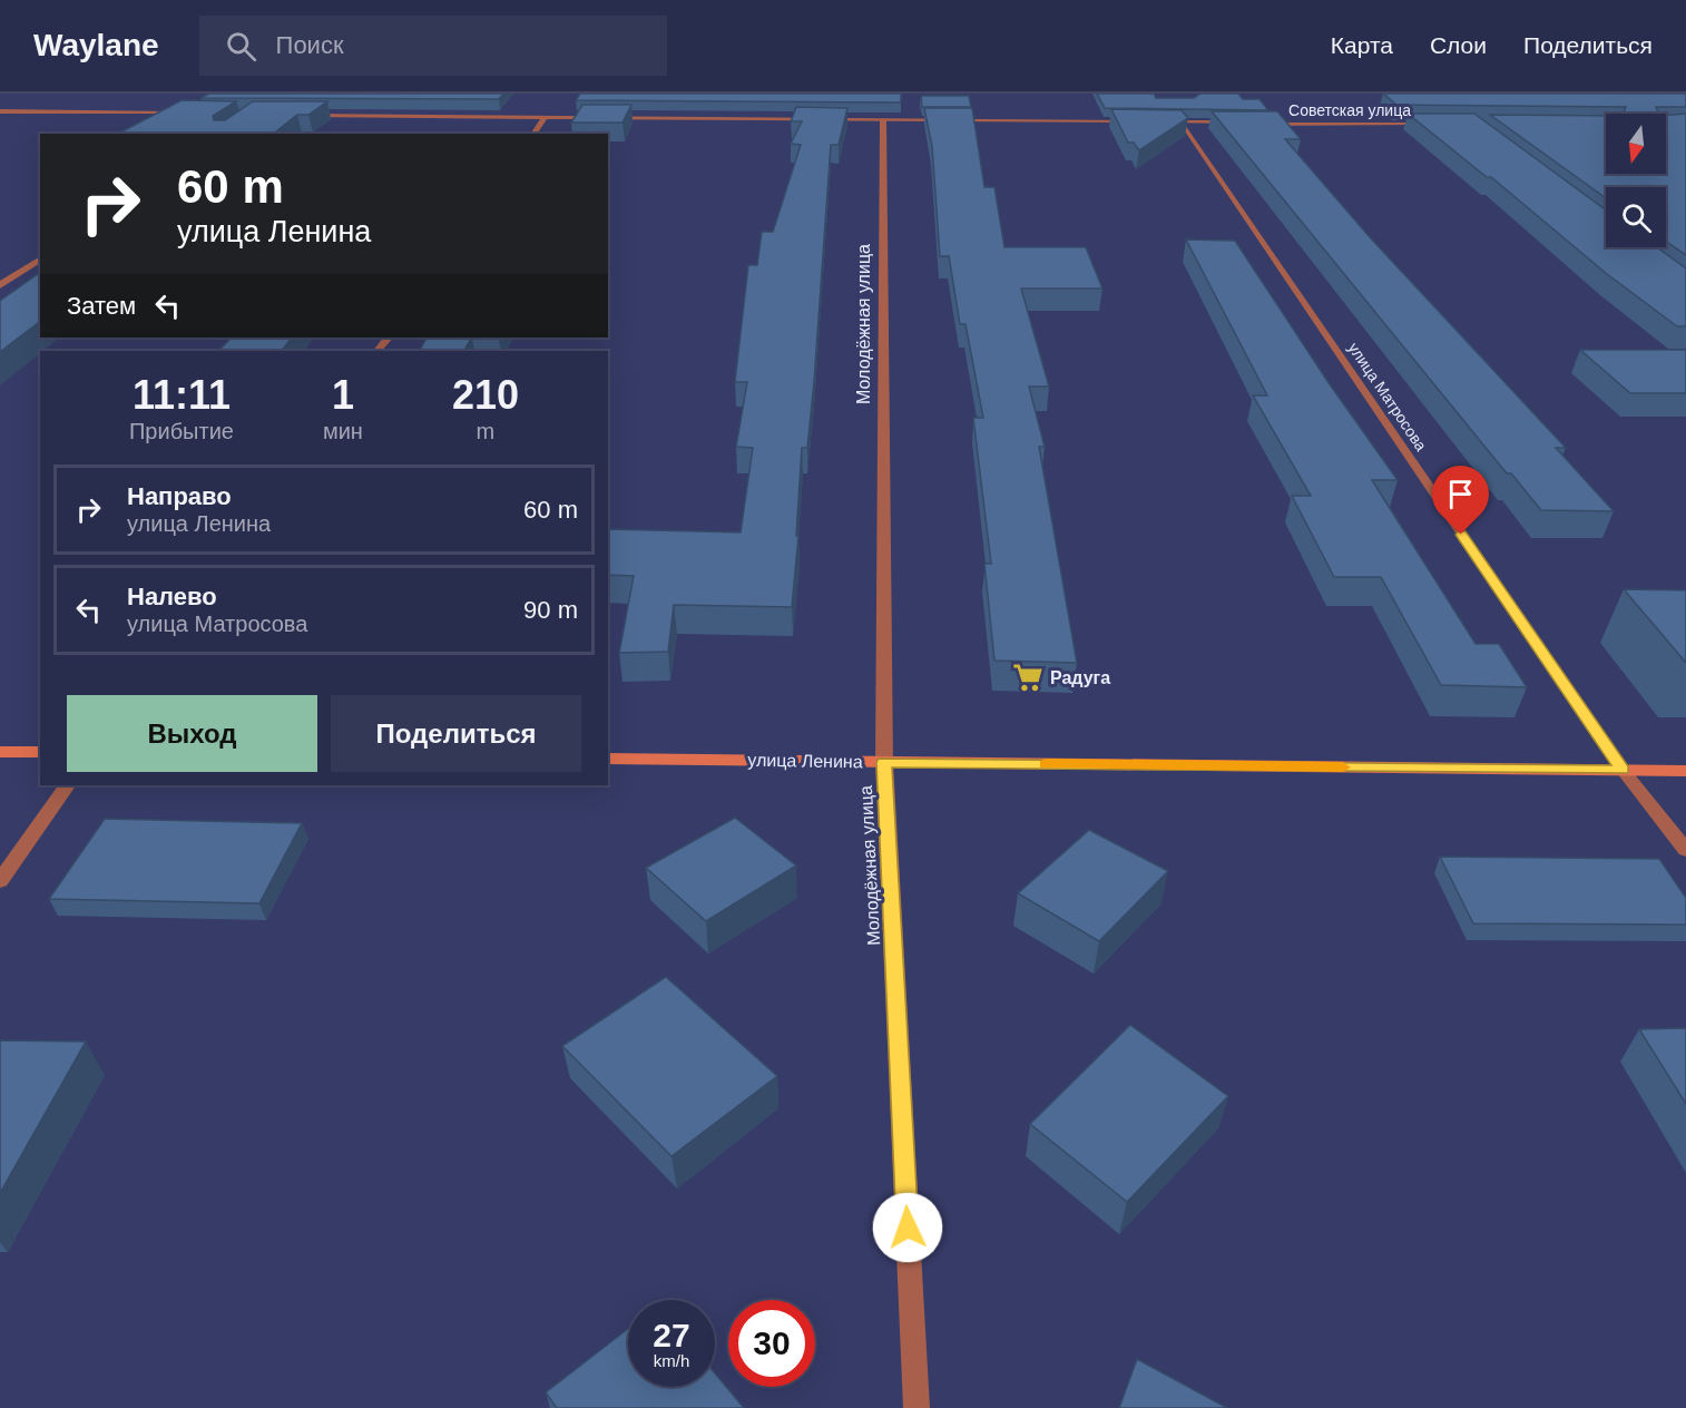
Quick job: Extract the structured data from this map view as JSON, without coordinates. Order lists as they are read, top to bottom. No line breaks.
{"streets":{"main road":["улица Ленина"],"street":["Советская улица","Молодёжная улица","улица Матросова"]},"crossings":[["Молодёжная улица","улица Ленина"],["улица Матросова","улица Ленина"]],"places":{"supermarket":["Радуга"]},"north":"bottom","page":{"header":"Waylane","search":"Поиск","nav":["Карта","Слои","Поделиться"],"turn":["60 m","улица Ленина"],"then":"Затем","eta":["11:11","Прибытие","1","мин","210","m"],"list":[{"name":"Направо","note":"улица Ленина","value":"60 m"},{"name":"Налево","note":"улица Матросова","value":"90 m"}],"buttons":["Выход","Поделиться"],"speed":"27 km/h","limit":"30"}}
